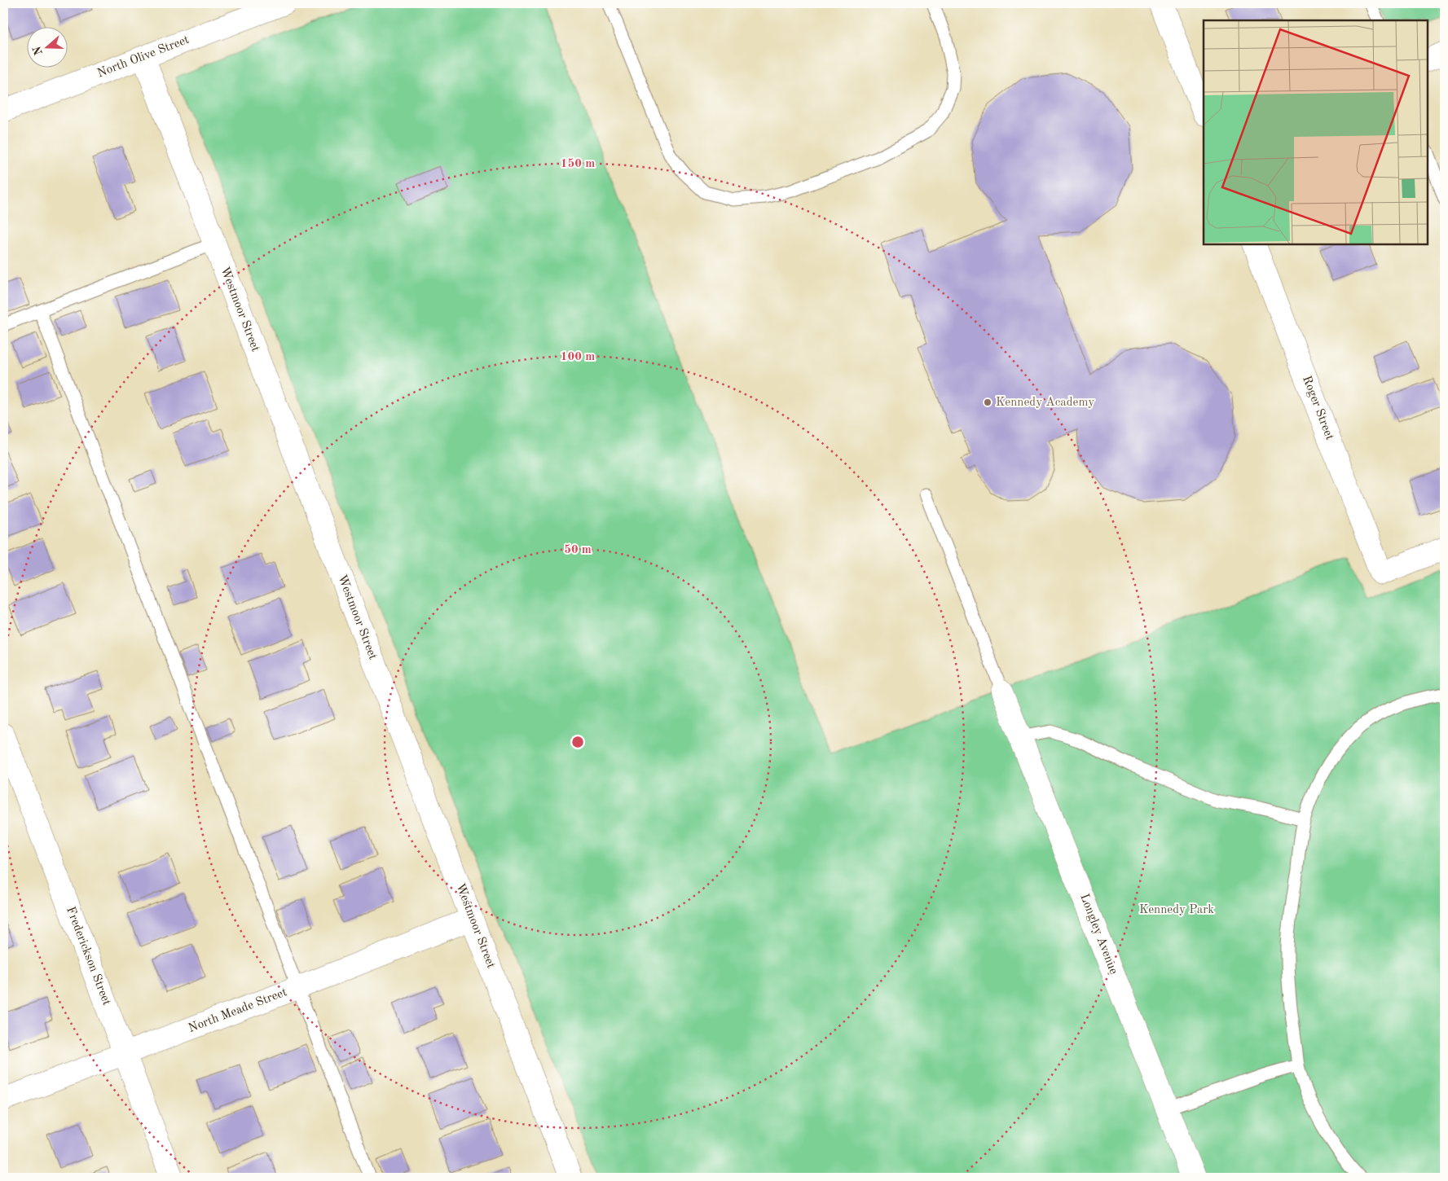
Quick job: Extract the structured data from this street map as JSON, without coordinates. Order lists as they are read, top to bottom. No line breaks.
{"streets":{"street":["North Olive Street","Westmoor Street","Roger Street","Longley Avenue","Frederickson Street","North Meade Street"]},"crossings":[["North Olive Street","Westmoor Street"],["Westmoor Street","North Meade Street"],["Frederickson Street","North Meade Street"]],"parks":["Kennedy Park"],"places":["Kennedy Academy"],"north":"left","rings":["150 m","100 m","50 m"]}
